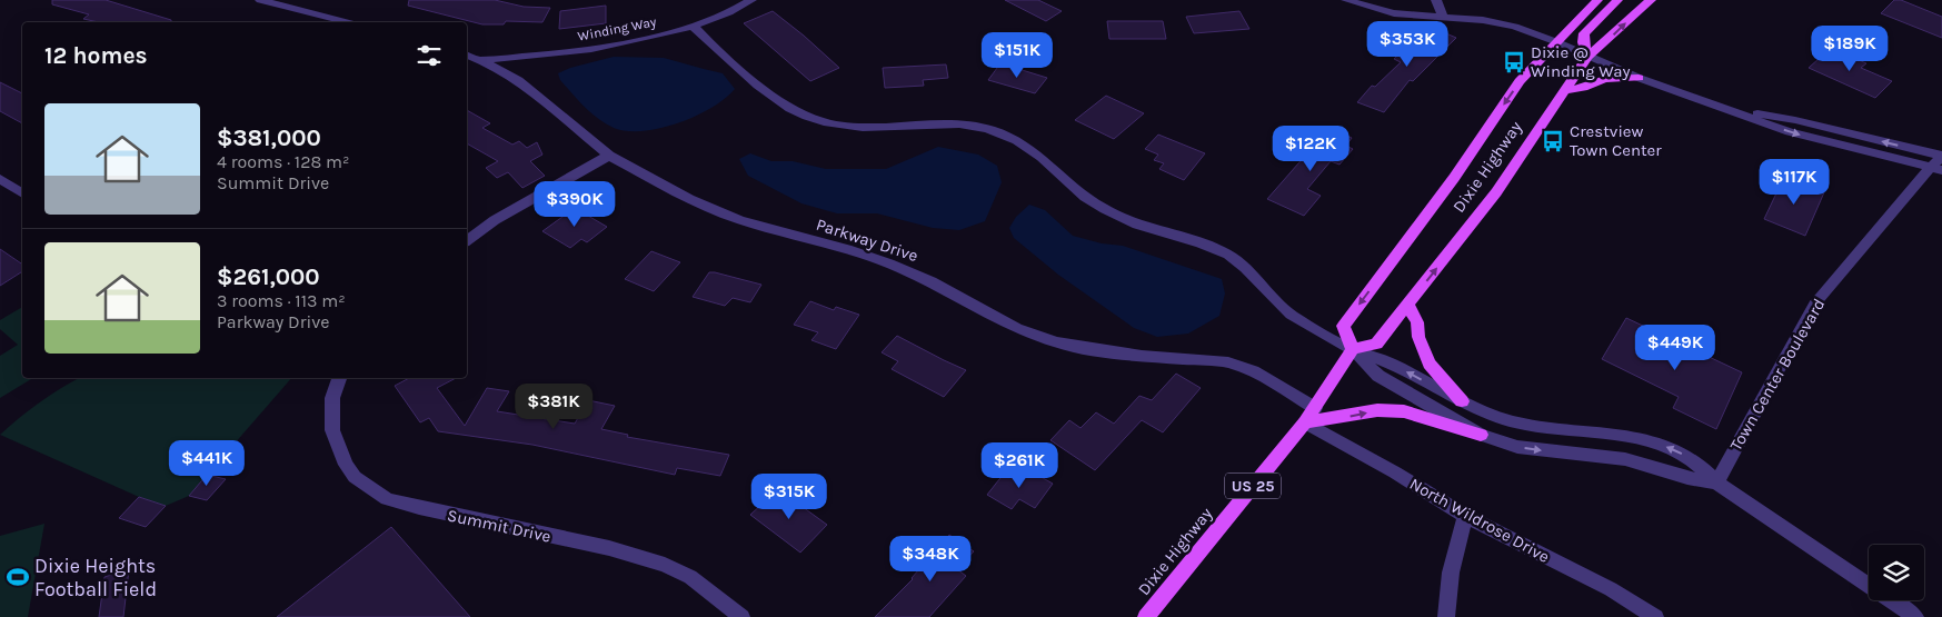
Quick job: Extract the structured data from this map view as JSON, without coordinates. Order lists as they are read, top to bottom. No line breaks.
{"streets":{"main road":["Dixie Highway","US 25"],"street":["Winding Way","Parkway Drive","Town Center Boulevard","North Wildrose Drive","Summit Drive"]},"crossings":[["Winding Way","Parkway Drive"],["Dixie Highway","Parkway Drive"],["Dixie Highway","Town Center Boulevard"],["Dixie Highway","North Wildrose Drive"]],"places":{"bus stop":["Dixie @ Winding Way","Crestview Town Center"],"sports":["Dixie Heights Football Field"]},"page":{"price":["$353K","$189K","$151K","$122K","$117K","$390K","$449K","$381K","$441K","$261K","$315K","$348K"],"heading":"12 homes","list":[{"name":"$381,000","note":"4 rooms · 128 m² · Summit Drive"},{"name":"$261,000","note":"3 rooms · 113 m² · Parkway Drive"}]}}
